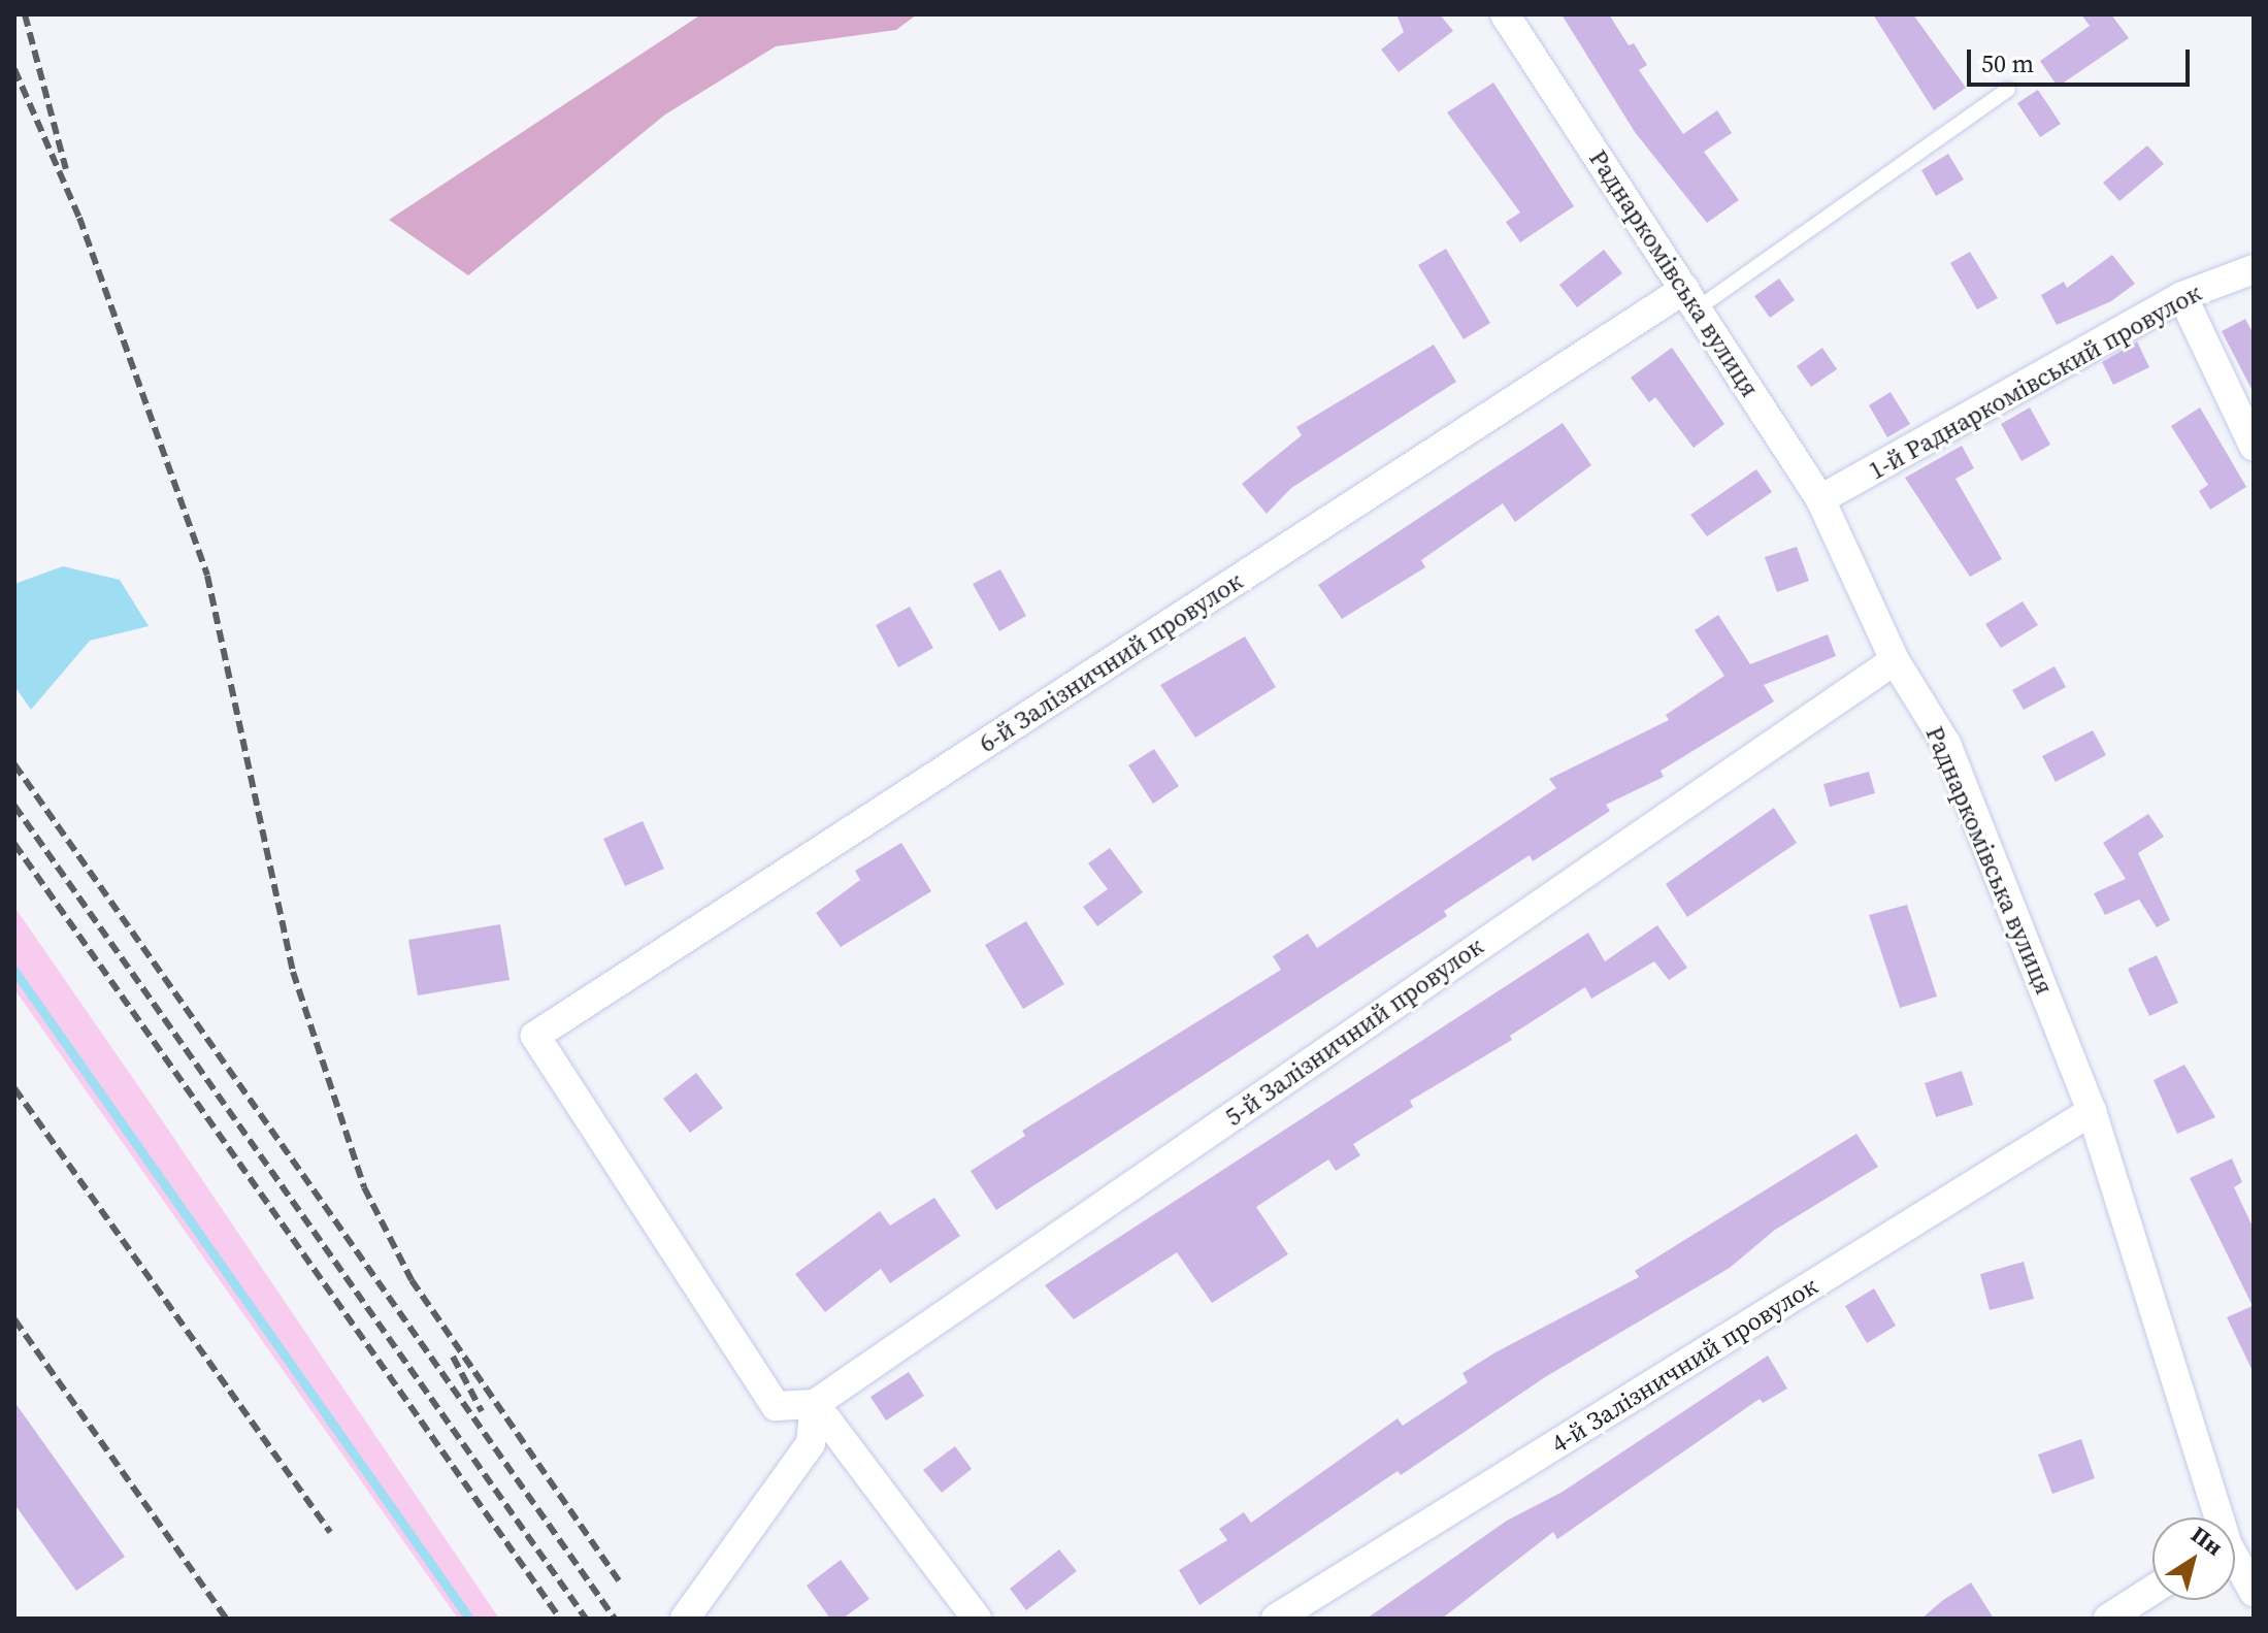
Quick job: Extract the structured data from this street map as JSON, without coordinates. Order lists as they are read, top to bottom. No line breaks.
{"streets":{"street":["Раднаркомівська вулиця","1-й Раднаркомівський провулок","6-й Залізничний провулок","5-й Залізничний провулок","4-й Залізничний провулок"]},"crossings":[["Раднаркомівська вулиця","1-й Раднаркомівський провулок"],["Раднаркомівська вулиця","6-й Залізничний провулок"],["Раднаркомівська вулиця","5-й Залізничний провулок"],["Раднаркомівська вулиця","4-й Залізничний провулок"],["6-й Залізничний провулок","5-й Залізничний провулок"]],"scale_bar":"50 m","north":"top right"}
